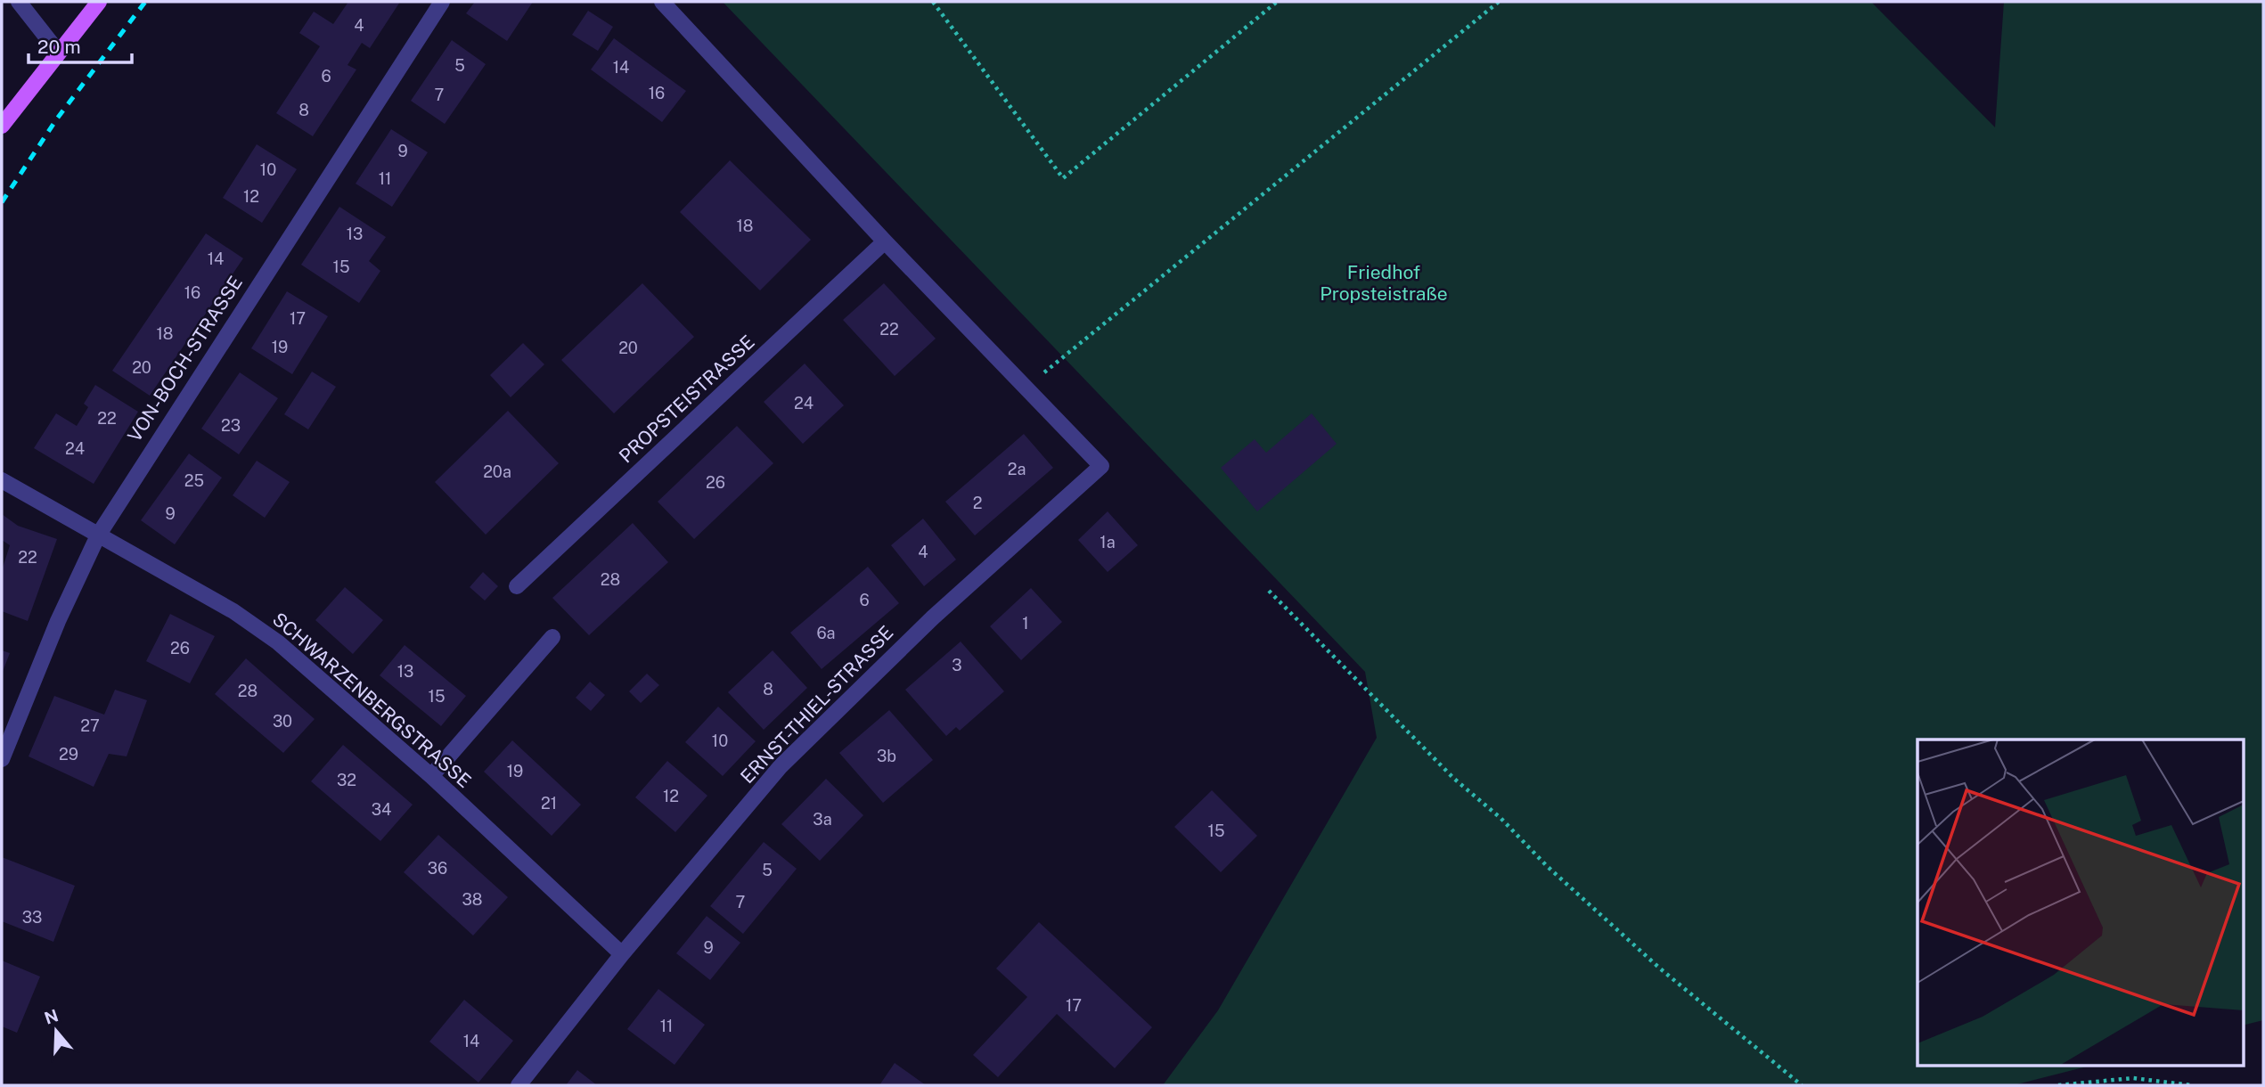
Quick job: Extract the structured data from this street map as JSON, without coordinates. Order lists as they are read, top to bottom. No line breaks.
{"streets":{"street":["VON-BOCH-STRASSE","PROPSTEISTRASSE","SCHWARZENBERGSTRASSE","ERNST-THIEL-STRASSE"]},"crossings":[["VON-BOCH-STRASSE","SCHWARZENBERGSTRASSE"],["SCHWARZENBERGSTRASSE","ERNST-THIEL-STRASSE"]],"parks":["Friedhof Propsteistraße"],"house_numbers":["4","5","14","6","16","7","8","9","10","11","12","18","13","14","15","16","17","22","18","19","20","20","24","22","23","24","2a","20a","25","26","2","9","1a","4","22","28","6","1","6a","26","3","13","8","28","15","30","27","10","29","3b","19","32","12","21","34","3a","15","36","5","38","7","33","9","17","11","14"],"scale_bar":"20 m","north":"top"}
